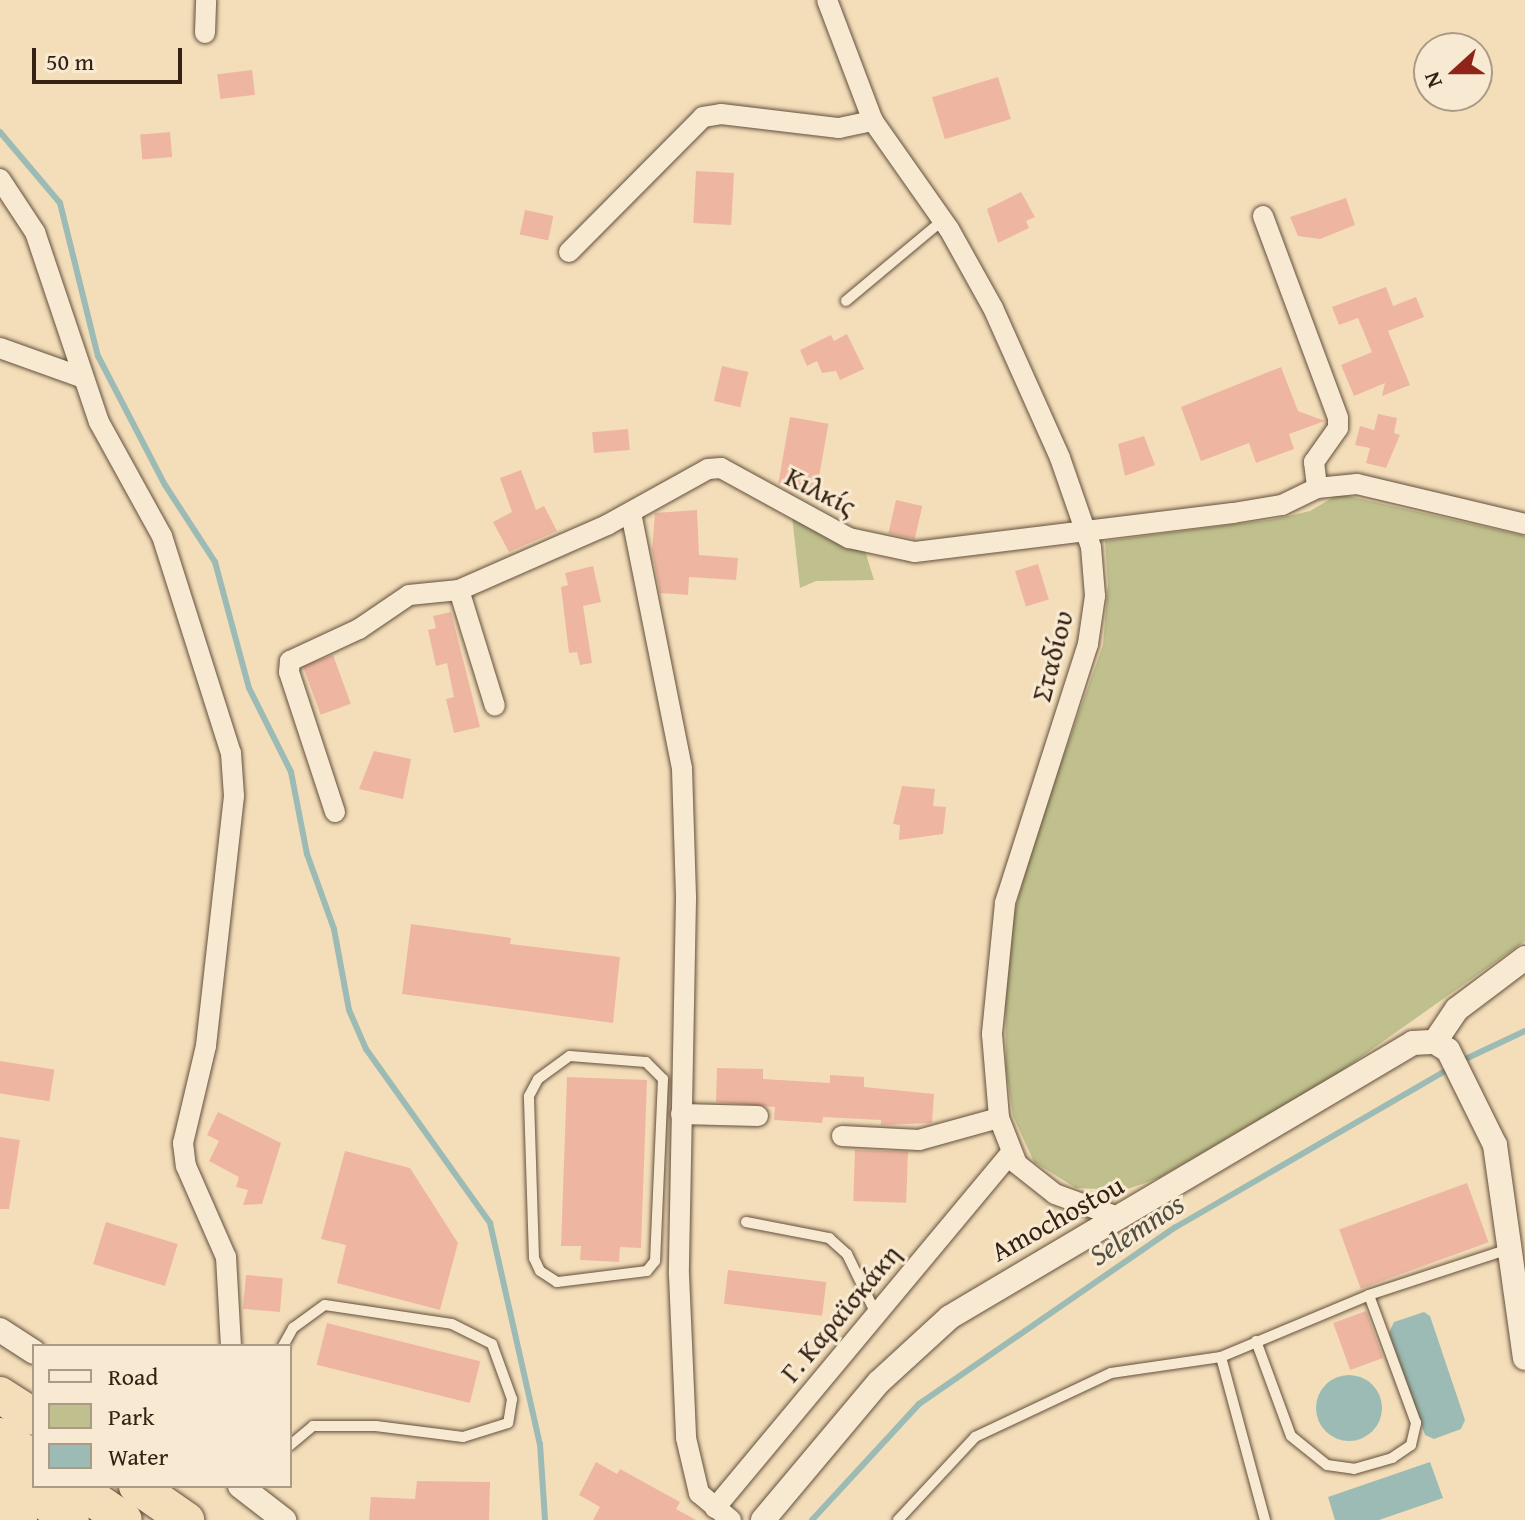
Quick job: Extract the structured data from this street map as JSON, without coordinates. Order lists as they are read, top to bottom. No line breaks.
{"streets":{"street":["Κιλκίς","Σταδίου","Amochostou","Γ. Καραϊσκάκη"]},"crossings":[["Κιλκίς","Σταδίου"],["Σταδίου","Amochostou"],["Σταδίου","Γ. Καραϊσκάκη"]],"water":["Selemnos"],"legend":["Road","Park","Water"],"scale_bar":"50 m","north":"left"}
